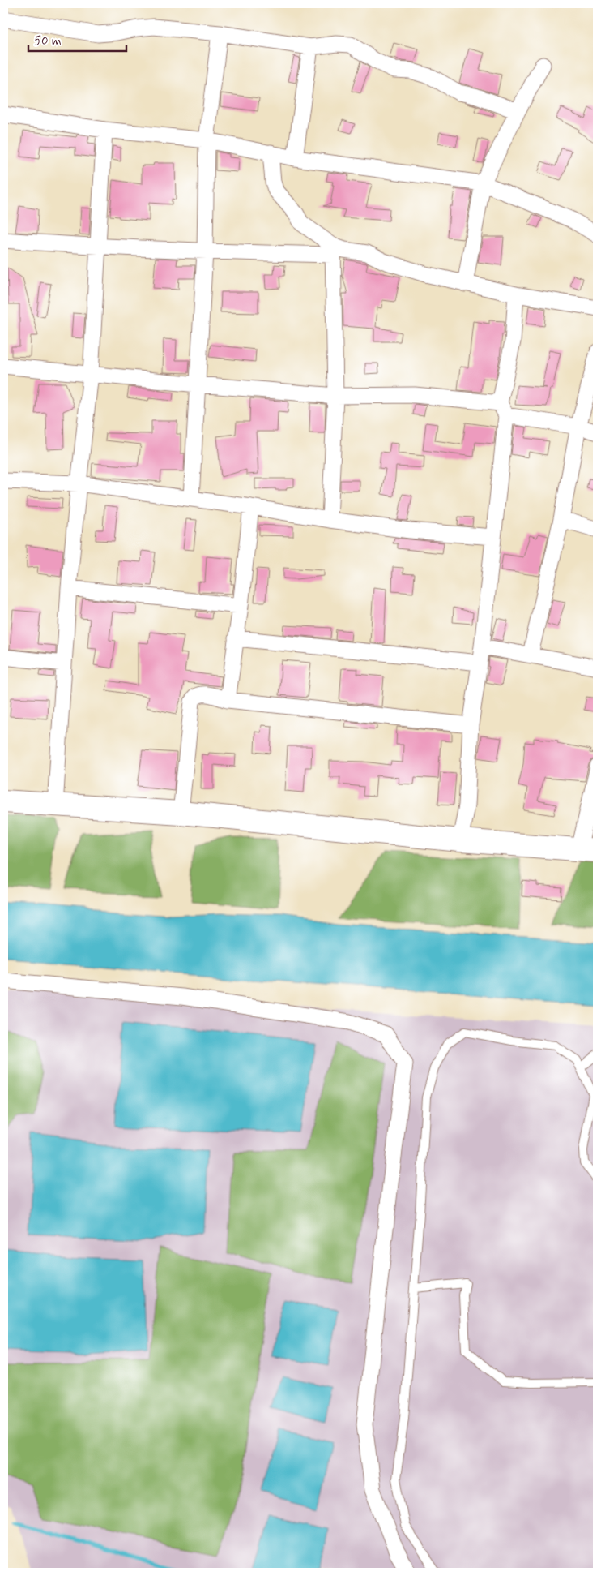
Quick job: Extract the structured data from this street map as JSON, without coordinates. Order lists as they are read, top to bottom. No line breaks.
{"scale_bar":"50 m"}
